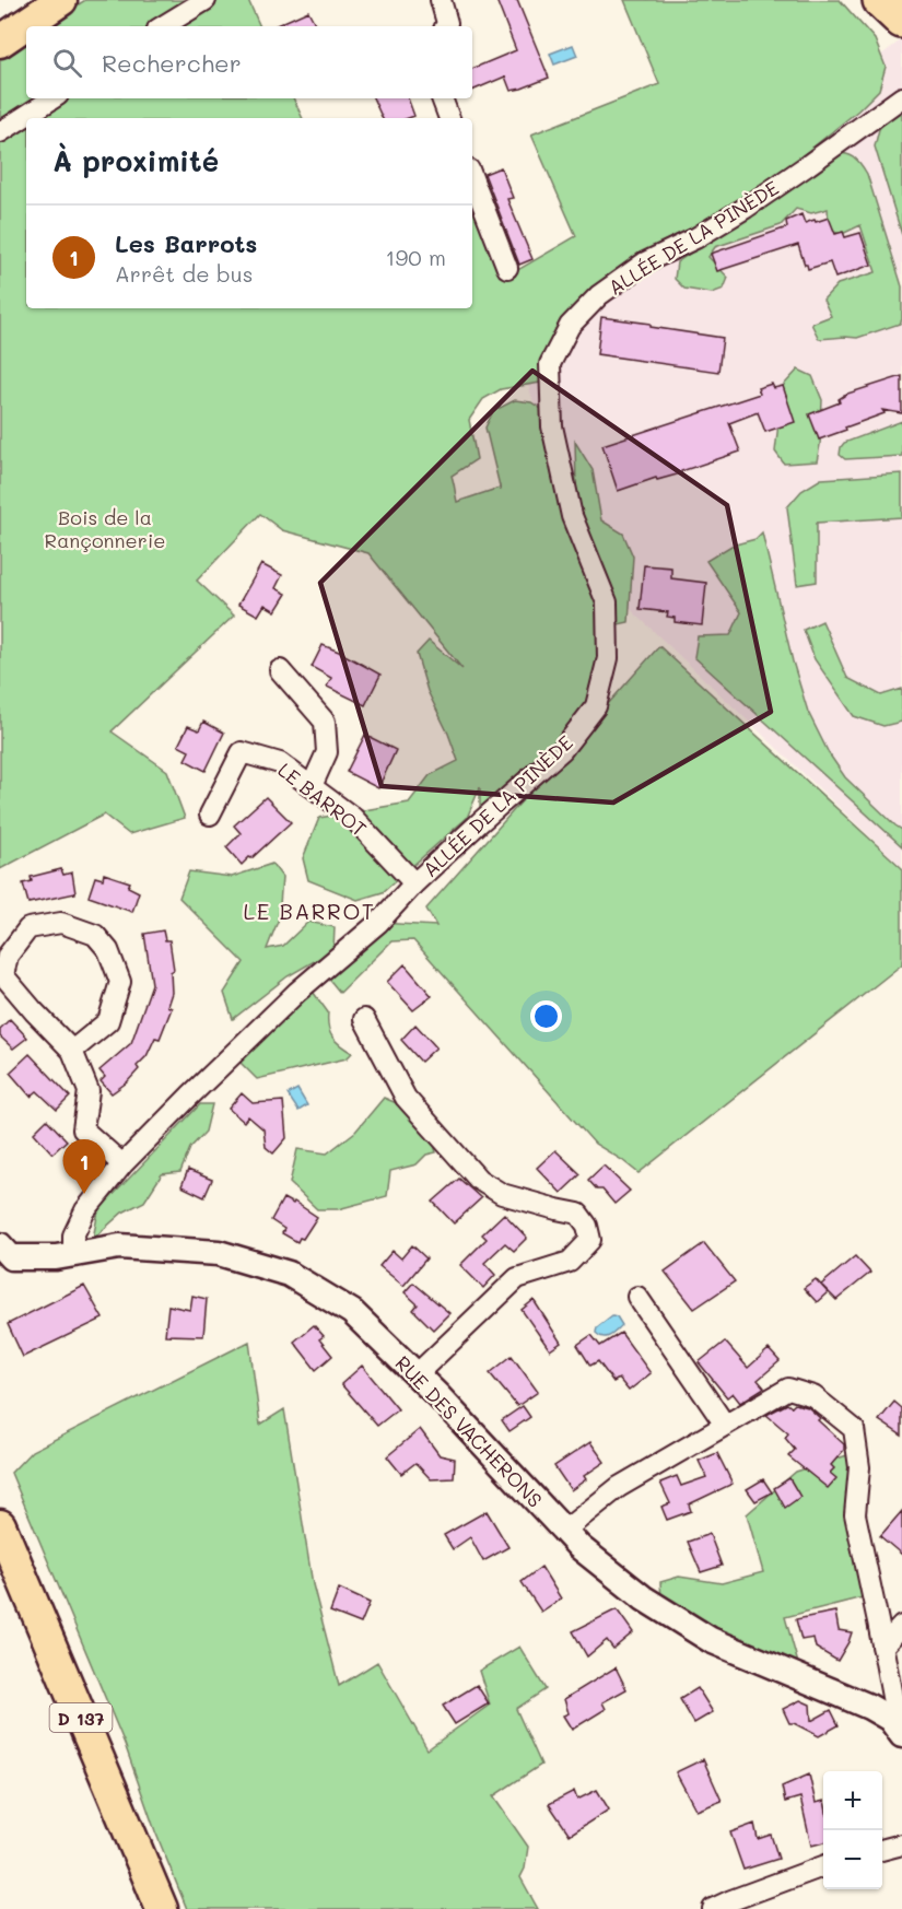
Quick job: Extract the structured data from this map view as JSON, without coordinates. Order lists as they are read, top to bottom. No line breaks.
{"streets":{"main road":["D 137"],"street":["ALLÉE DE LA PINÈDE","LE BARROT","RUE DES VACHERONS"]},"crossings":[["ALLÉE DE LA PINÈDE","LE BARROT"],["ALLÉE DE LA PINÈDE","RUE DES VACHERONS"]],"districts":["LE BARROT"],"parks":["Bois de la Rançonnerie"],"page":{"search":"Rechercher","heading":"À proximité","list":[{"mark":"1","name":"Les Barrots","note":"Arrêt de bus","value":"190 m"}],"pins":"1","map_buttons":["+","−"]}}
